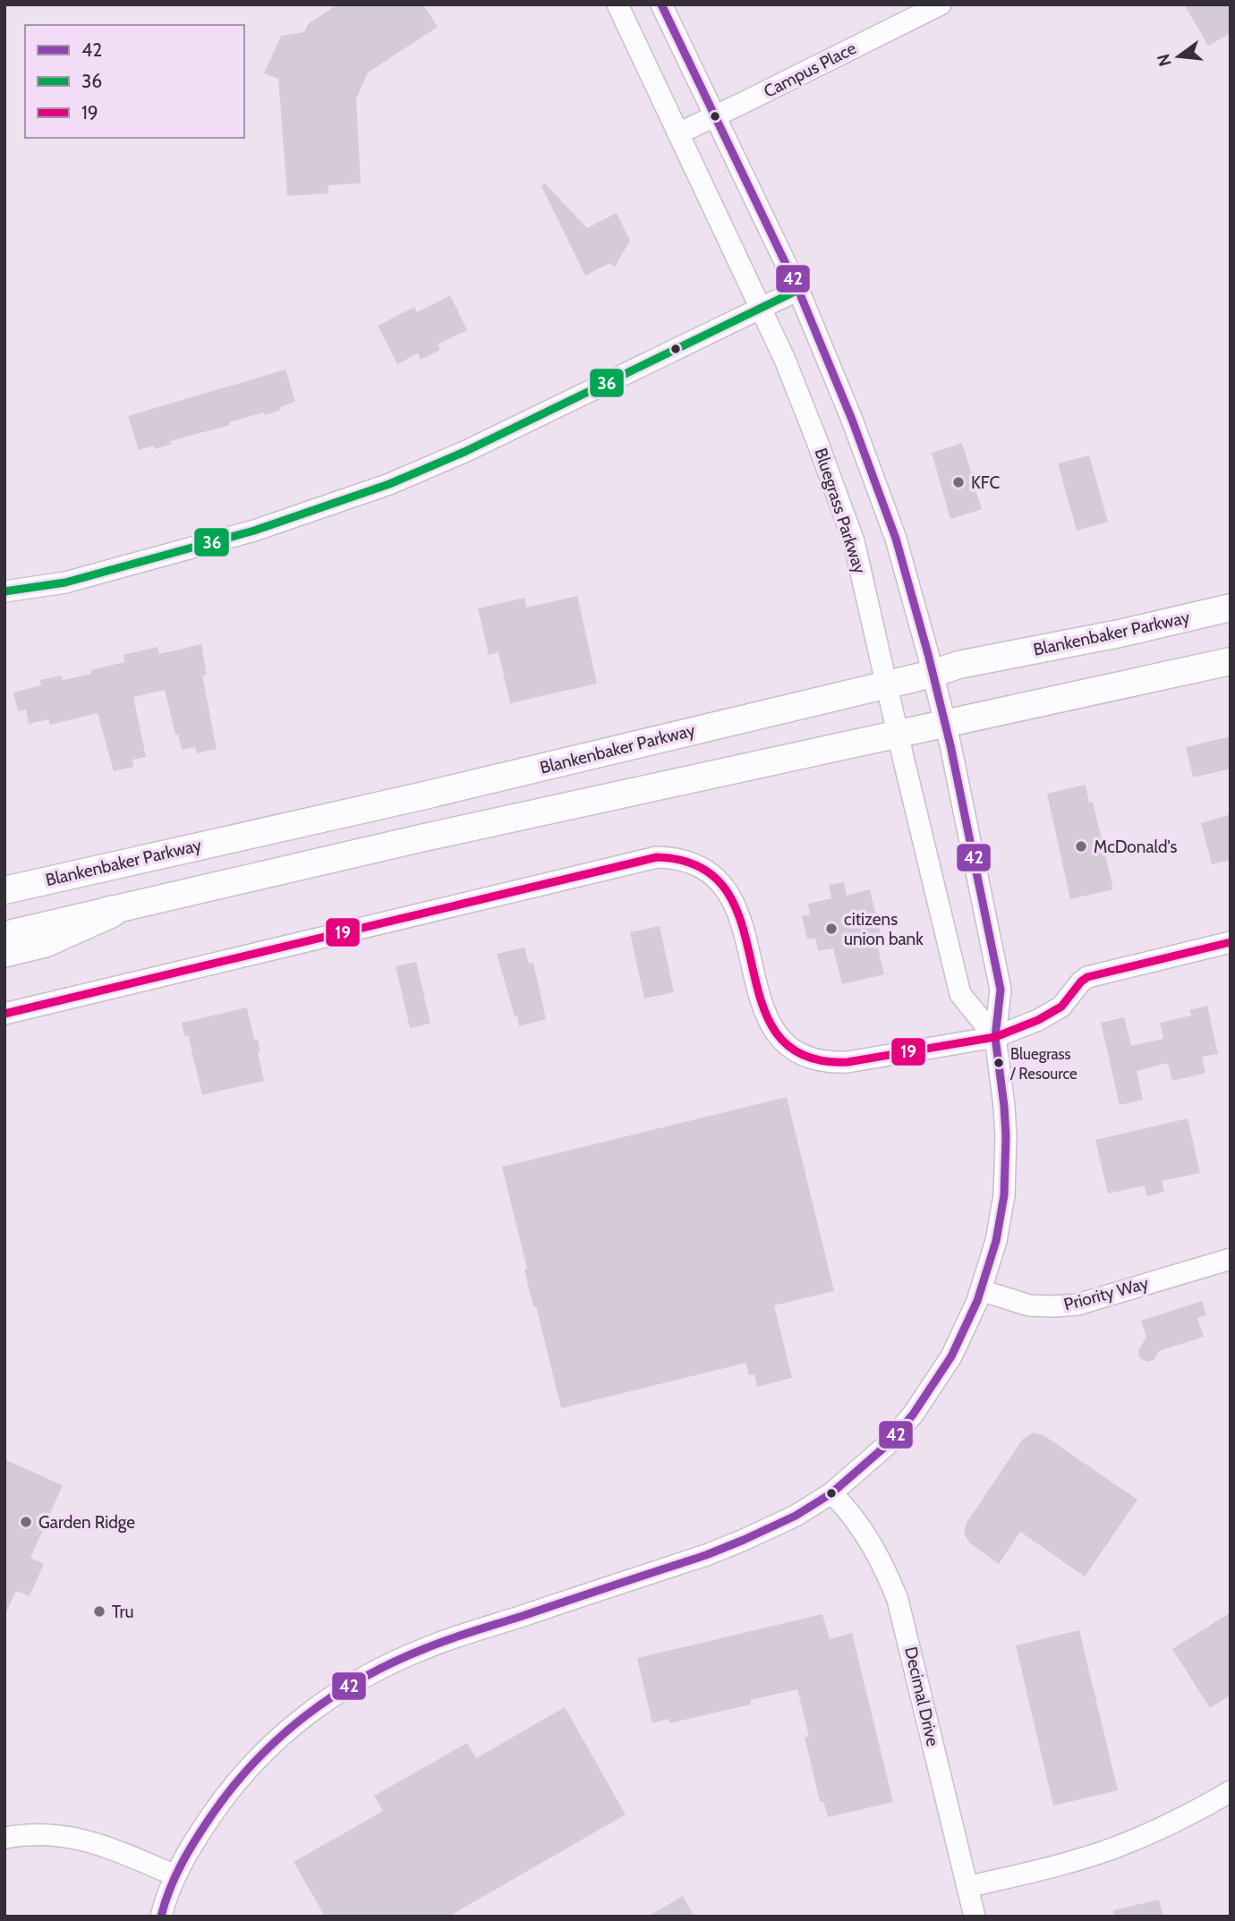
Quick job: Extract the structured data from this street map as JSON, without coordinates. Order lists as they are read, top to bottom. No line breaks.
{"streets":{"main road":["Blankenbaker Parkway"],"street":["Campus Place","Bluegrass Parkway","Priority Way","Decimal Drive"]},"crossings":[["Campus Place","Bluegrass Parkway"],["Bluegrass Parkway","Blankenbaker Parkway"]],"places":["KFC","McDonald's","citizens union bank","Bluegrass / Resource","Garden Ridge","Tru"],"lines":["transit line 42","transit line 36","transit line 19"],"legend":["42","36","19"],"north":"left"}
